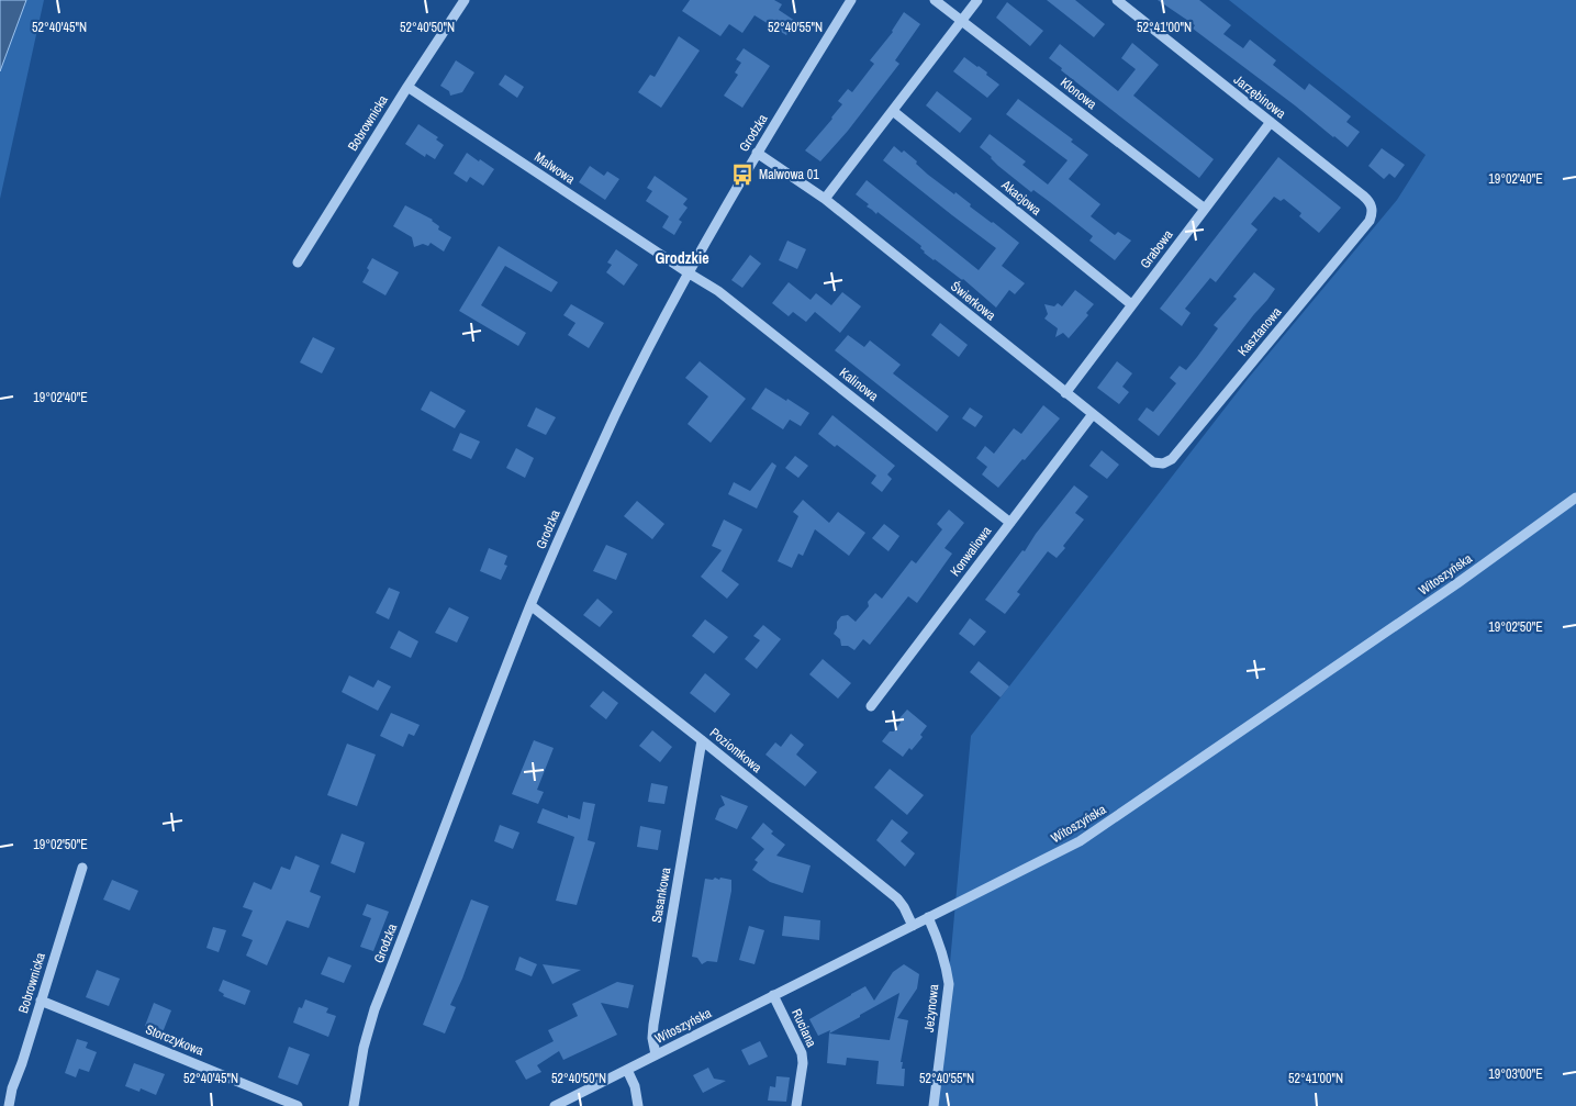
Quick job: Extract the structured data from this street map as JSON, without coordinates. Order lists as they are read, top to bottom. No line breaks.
{"streets":{"street":["Klonowa","Jarzębinowa","Bobrownicka","Grodzka","Malwowa","Akacjowa","Grabowa","Świerkowa","Kasztanowa","Kalinowa","Konwaliowa","Witoszyńska","Poziomkowa","Sasankowa","Jeżynowa","Ruciana","Storczykowa"]},"crossings":[["Klonowa","Grabowa"],["Jarzębinowa","Grabowa"],["Jarzębinowa","Kasztanowa"],["Bobrownicka","Malwowa"],["Bobrownicka","Storczykowa"],["Grodzka","Malwowa"],["Grodzka","Świerkowa"],["Grodzka","Kalinowa"],["Grodzka","Poziomkowa"],["Malwowa","Kalinowa"],["Akacjowa","Grabowa"],["Grabowa","Świerkowa"],["Świerkowa","Kasztanowa"],["Świerkowa","Konwaliowa"],["Kalinowa","Konwaliowa"],["Witoszyńska","Poziomkowa"],["Witoszyńska","Sasankowa"],["Witoszyńska","Jeżynowa"],["Witoszyńska","Ruciana"],["Poziomkowa","Sasankowa"]],"districts":["Grodzkie"],"places":{"bus stop":["Malwowa 01"]},"coordinates":["52°40'45\"N","52°40'50\"N","52°40'55\"N","52°41'00\"N","19°02'40\"E","19°02'50\"E","19°03'00\"E"]}
